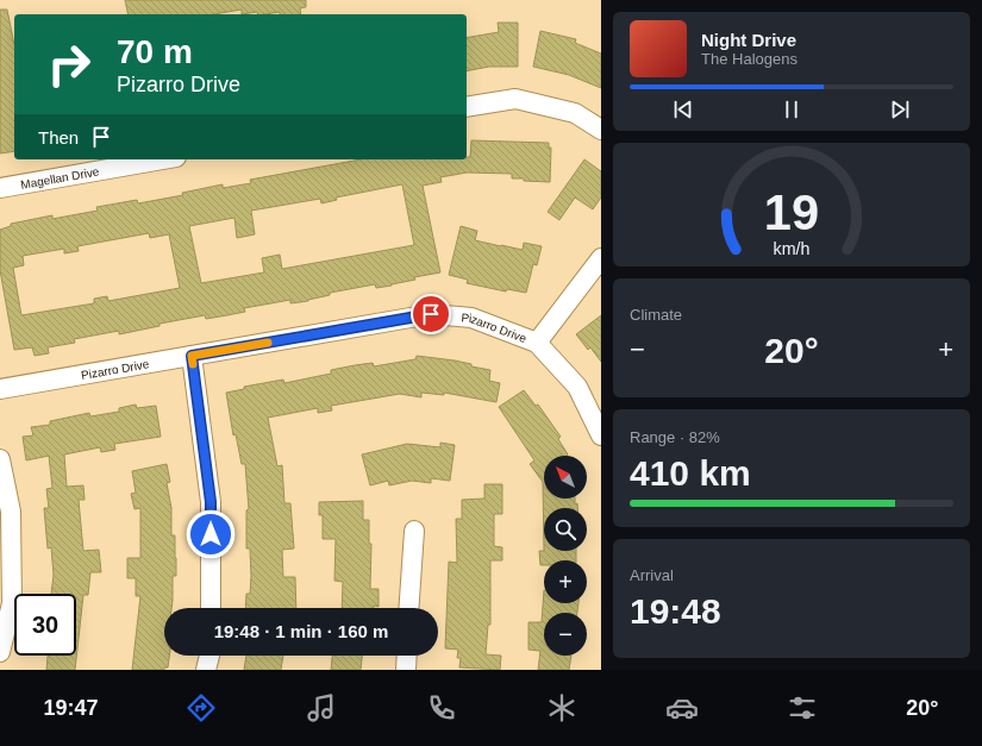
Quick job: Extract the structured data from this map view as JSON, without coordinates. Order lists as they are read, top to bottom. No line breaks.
{"streets":{"street":["Magellan Drive","Pizarro Drive"]},"north":"top left","page":{"turn":["70 m","Pizarro Drive"],"song":["Night Drive","The Halogens"],"then":"Then","tile":["Climate",["Range · 82%","410 km"],["Arrival","19:48"]],"heat":["−","20°","+"],"map_buttons":["+","−"],"limit":"30","trip":"19:48 · 1 min · 160 m","tabs":["19:47","20°"],"gauge":["19","km/h"]}}
